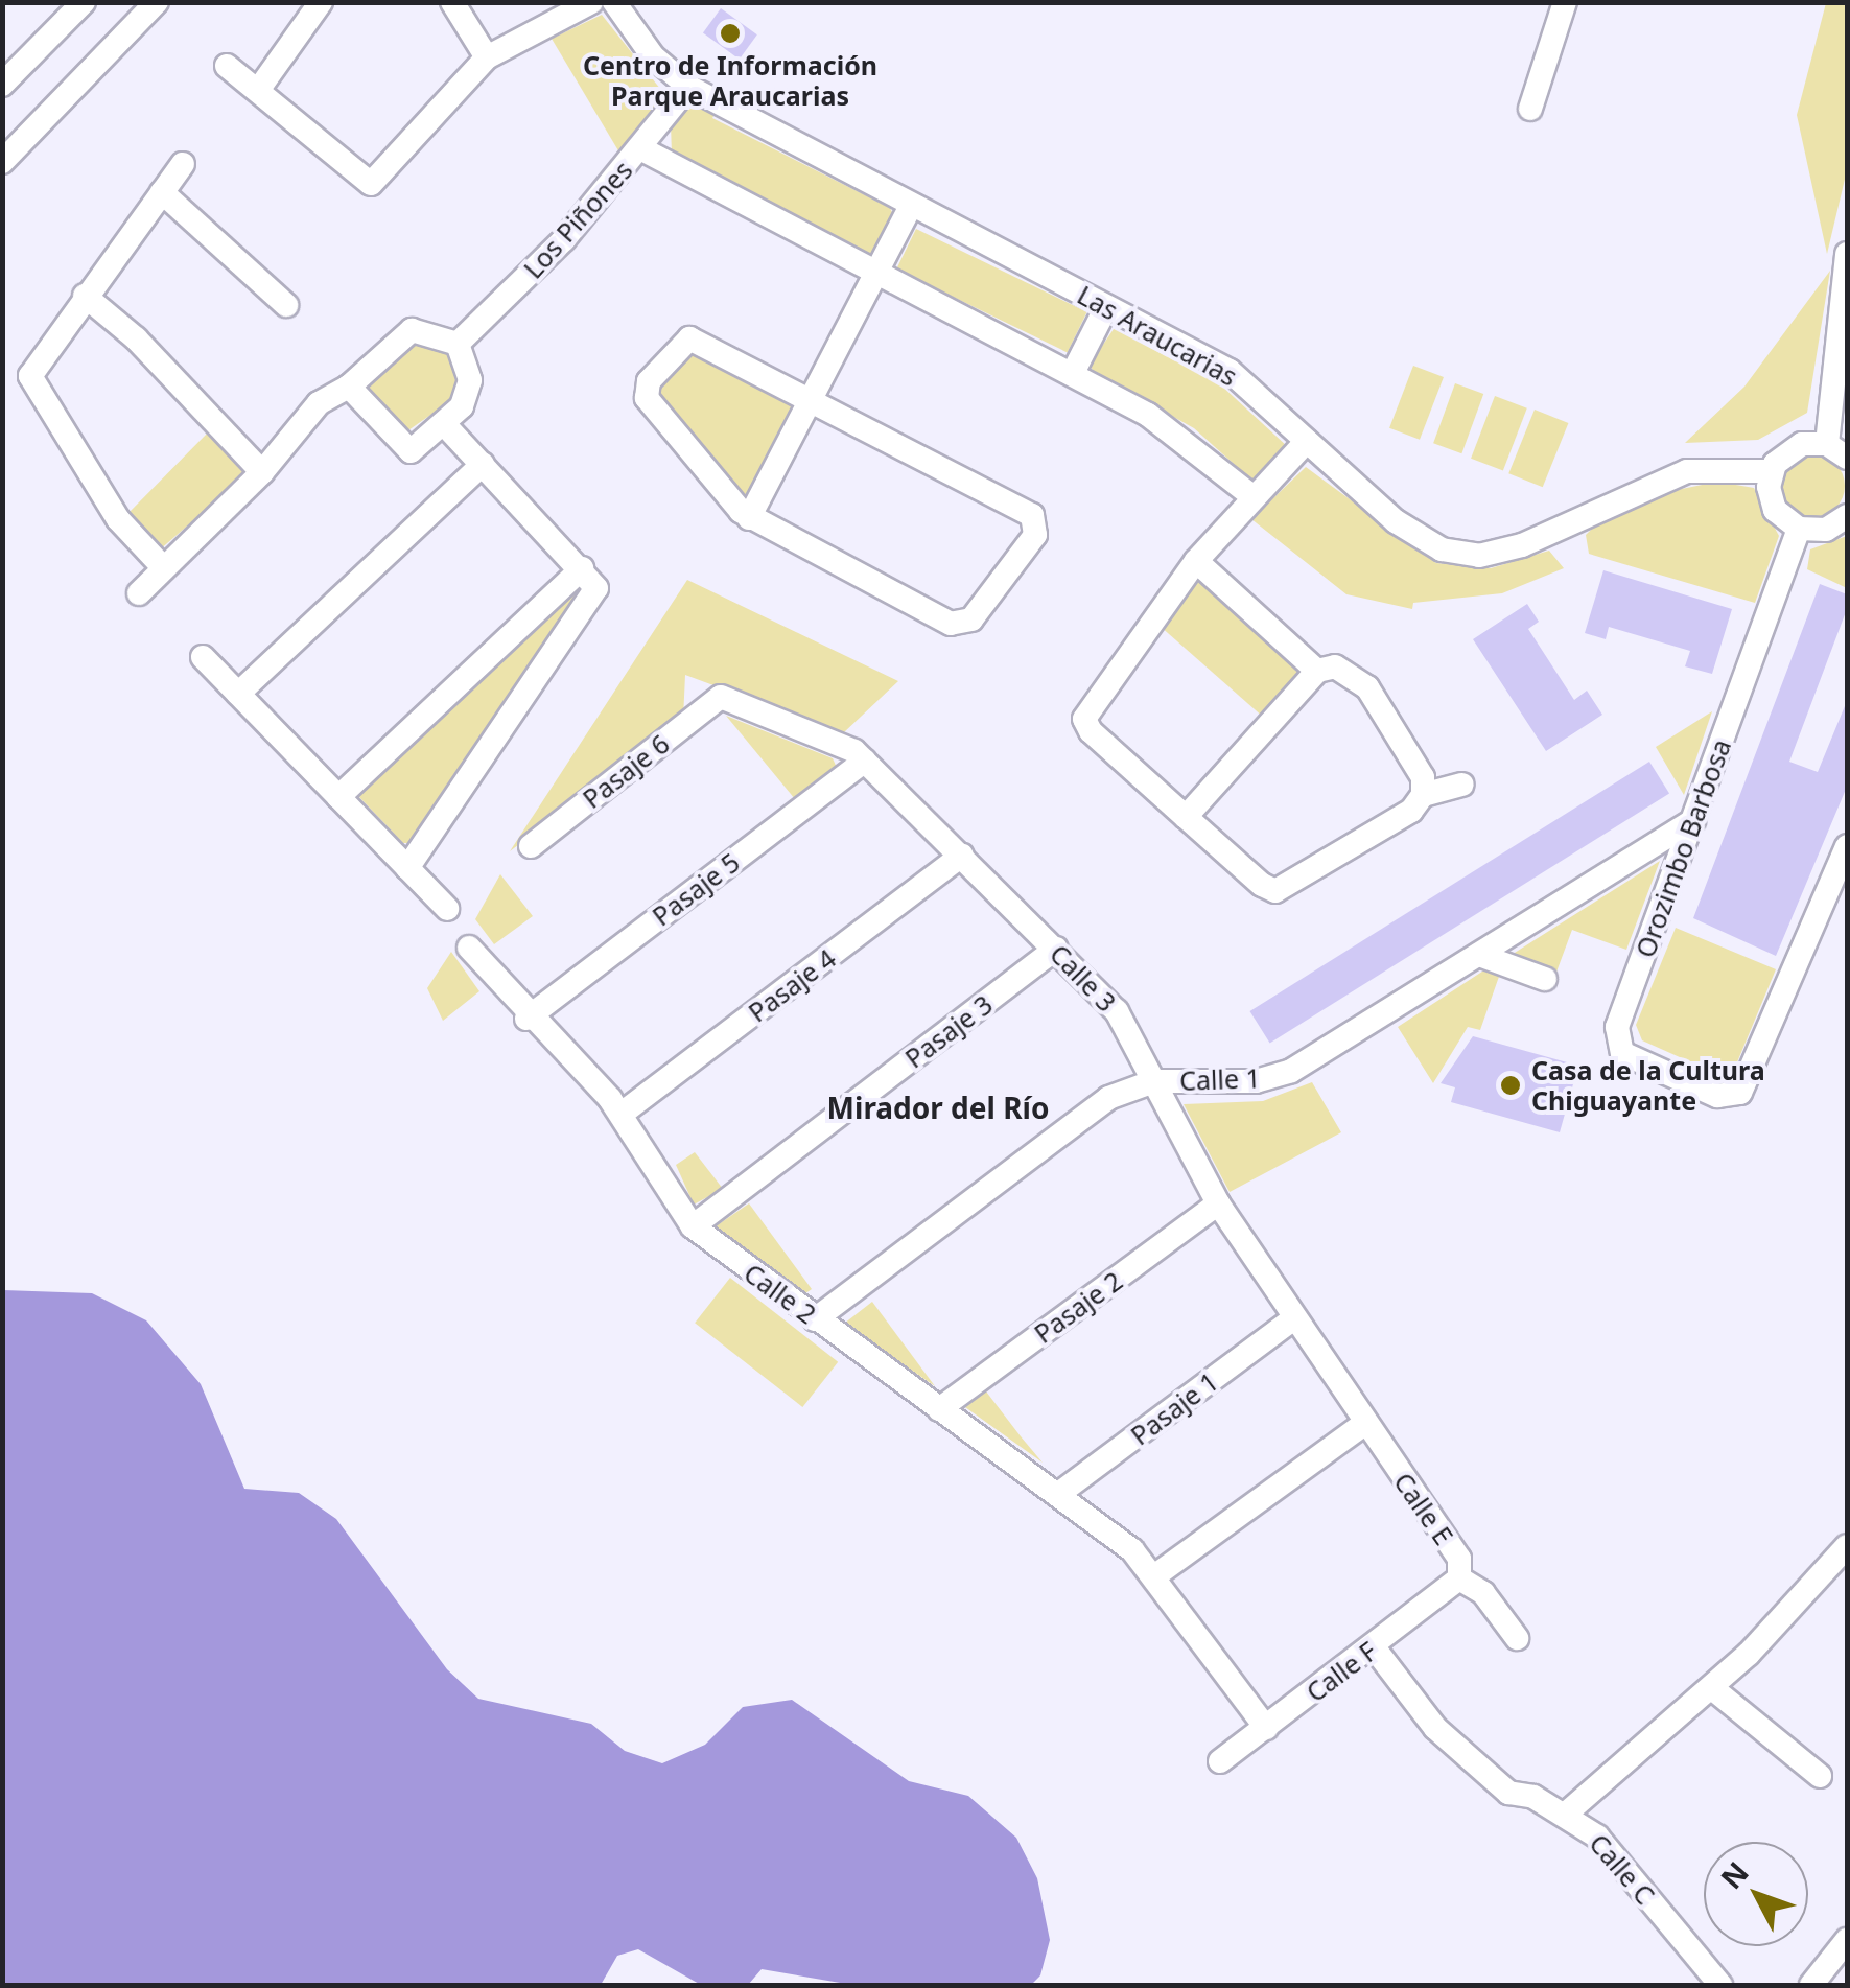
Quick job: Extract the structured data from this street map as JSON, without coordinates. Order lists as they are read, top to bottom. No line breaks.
{"streets":{"street":["Los Piñones","Las Araucarias","Pasaje 6","Orozimbo Barbosa","Pasaje 5","Calle 3","Pasaje 4","Pasaje 3","Calle 1","Calle 2","Pasaje 2","Pasaje 1","Calle E","Calle F","Calle C"]},"crossings":[["Los Piñones","Las Araucarias"],["Pasaje 6","Calle 3"],["Orozimbo Barbosa","Calle 1"],["Pasaje 5","Calle 3"],["Pasaje 5","Calle 2"],["Calle 3","Pasaje 4"],["Calle 3","Pasaje 3"],["Calle 3","Calle 1"],["Calle 3","Pasaje 2"],["Calle 3","Pasaje 1"],["Calle 3","Calle E"],["Pasaje 4","Calle 2"],["Pasaje 3","Calle 2"],["Calle 1","Calle 2"],["Calle 2","Pasaje 2"],["Calle 2","Pasaje 1"],["Calle E","Calle F"],["Calle F","Calle C"]],"districts":["Mirador del Río"],"places":["Centro de Información Parque Araucarias","Casa de la Cultura Chiguayante"],"north":"top left"}
